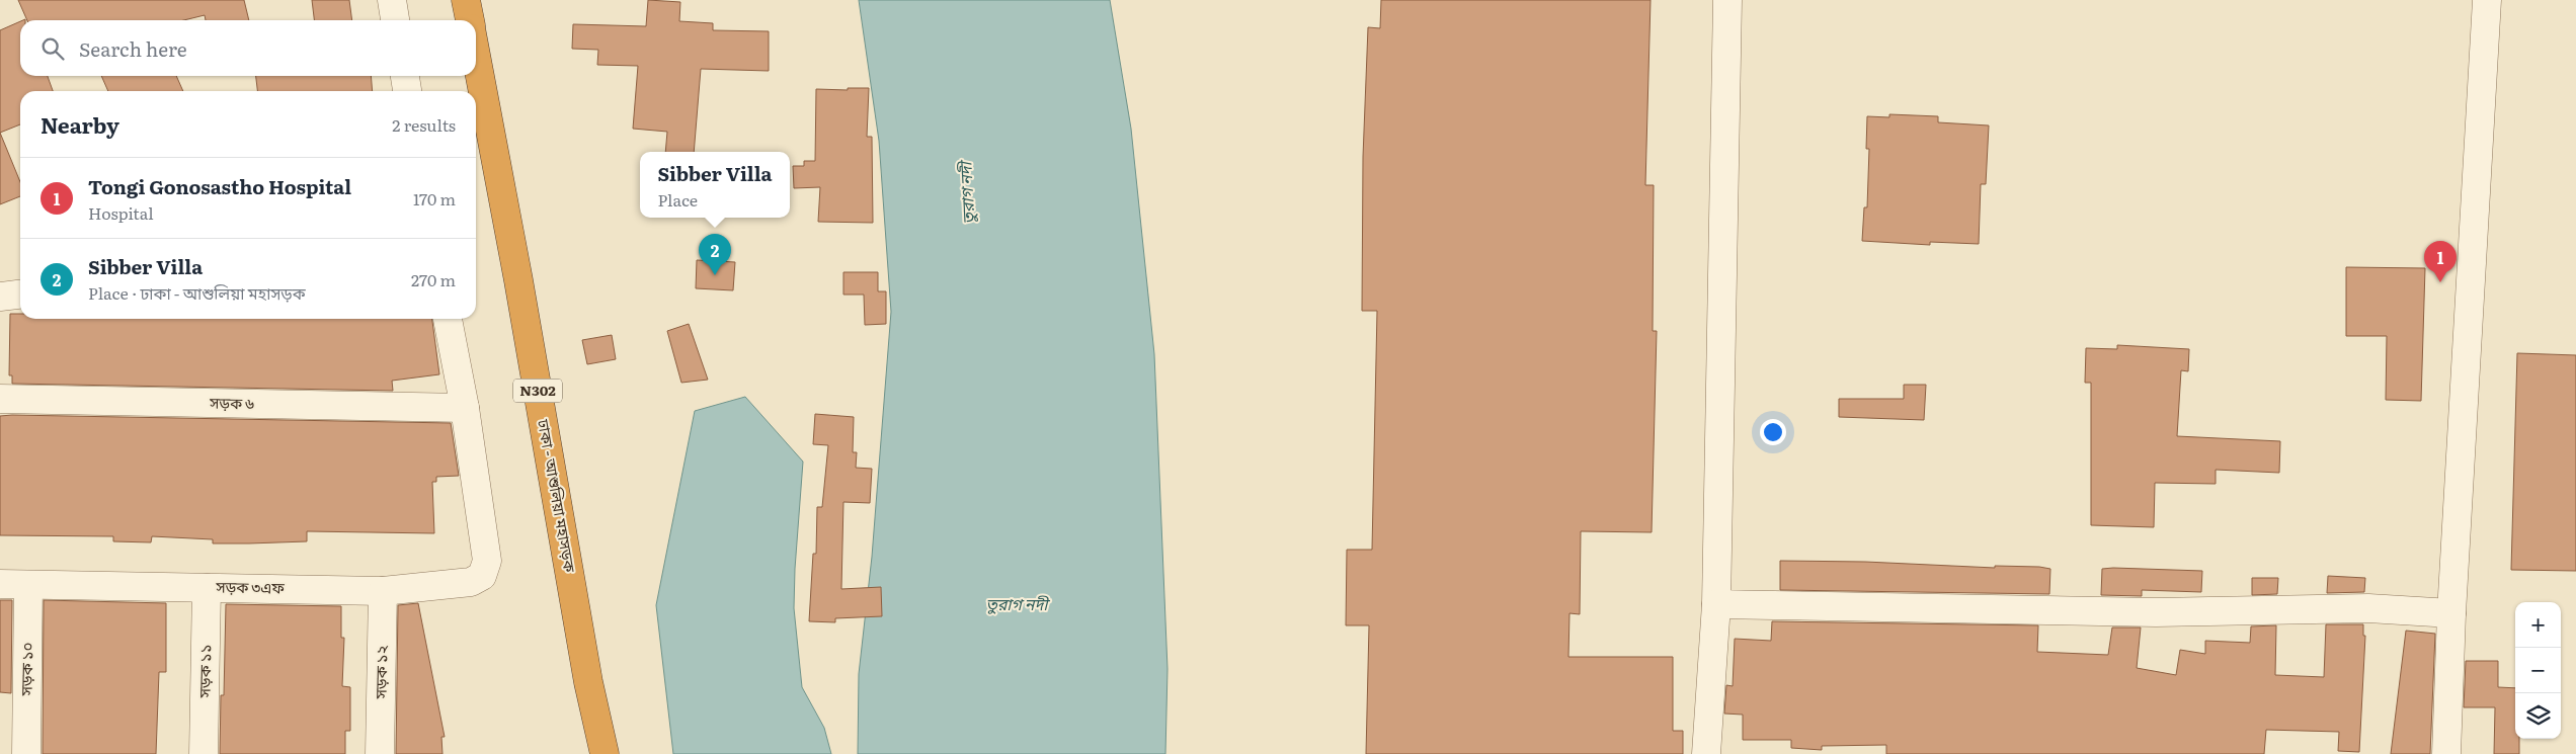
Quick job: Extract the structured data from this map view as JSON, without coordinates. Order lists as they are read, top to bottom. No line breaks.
{"streets":{"highway":["N302","ঢাকা - আশুলিয়া মহাসড়ক"],"street":["সড়ক ৬","সড়ক ৩এফ","সড়ক ১০","সড়ক ১১","সড়ক ১২"]},"crossings":[["সড়ক ৬","সড়ক ৩এফ"],["সড়ক ৩এফ","সড়ক ১০"],["সড়ক ৩এফ","সড়ক ১১"],["সড়ক ৩এফ","সড়ক ১২"]],"water":["তুরাগ নদী"],"page":{"search":"Search here","heading":["Nearby","2 results"],"popup":["Sibber Villa","Place"],"list":[{"mark":"1","name":"Tongi Gonosastho Hospital","note":"Hospital","value":"170 m"},{"mark":"2","name":"Sibber Villa","note":"Place · ঢাকা - আশুলিয়া মহাসড়ক","value":"270 m"}],"pins":["2","1"],"map_buttons":["+","−"]}}
